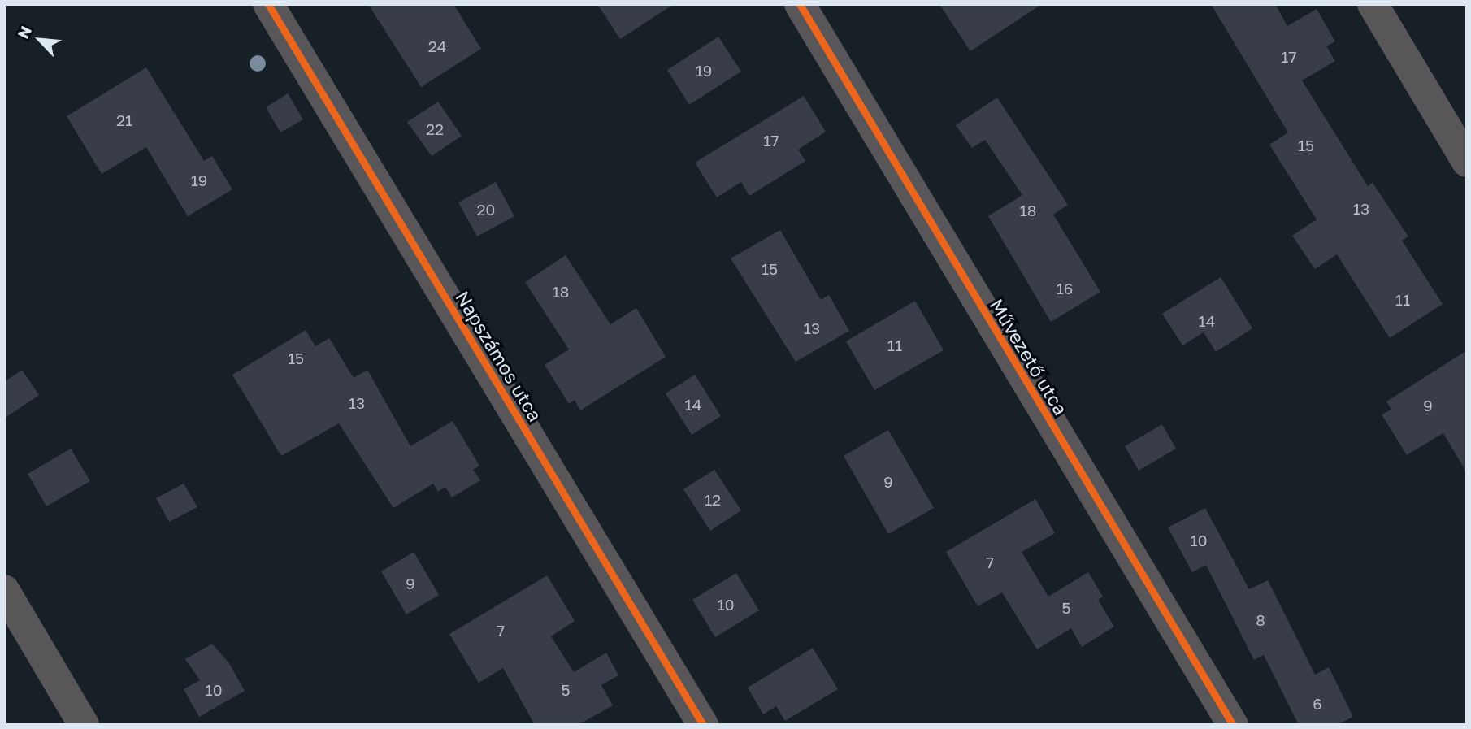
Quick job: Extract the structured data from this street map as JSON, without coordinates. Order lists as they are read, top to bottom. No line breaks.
{"streets":{"street":["Napszámos utca","Művezető utca"]},"house_numbers":["24","17","19","21","22","17","15","19","13","20","18","15","16","18","11","14","13","11","15","13","14","9","9","12","10","7","9","10","5","8","7","10","5","6"],"north":"top left"}
